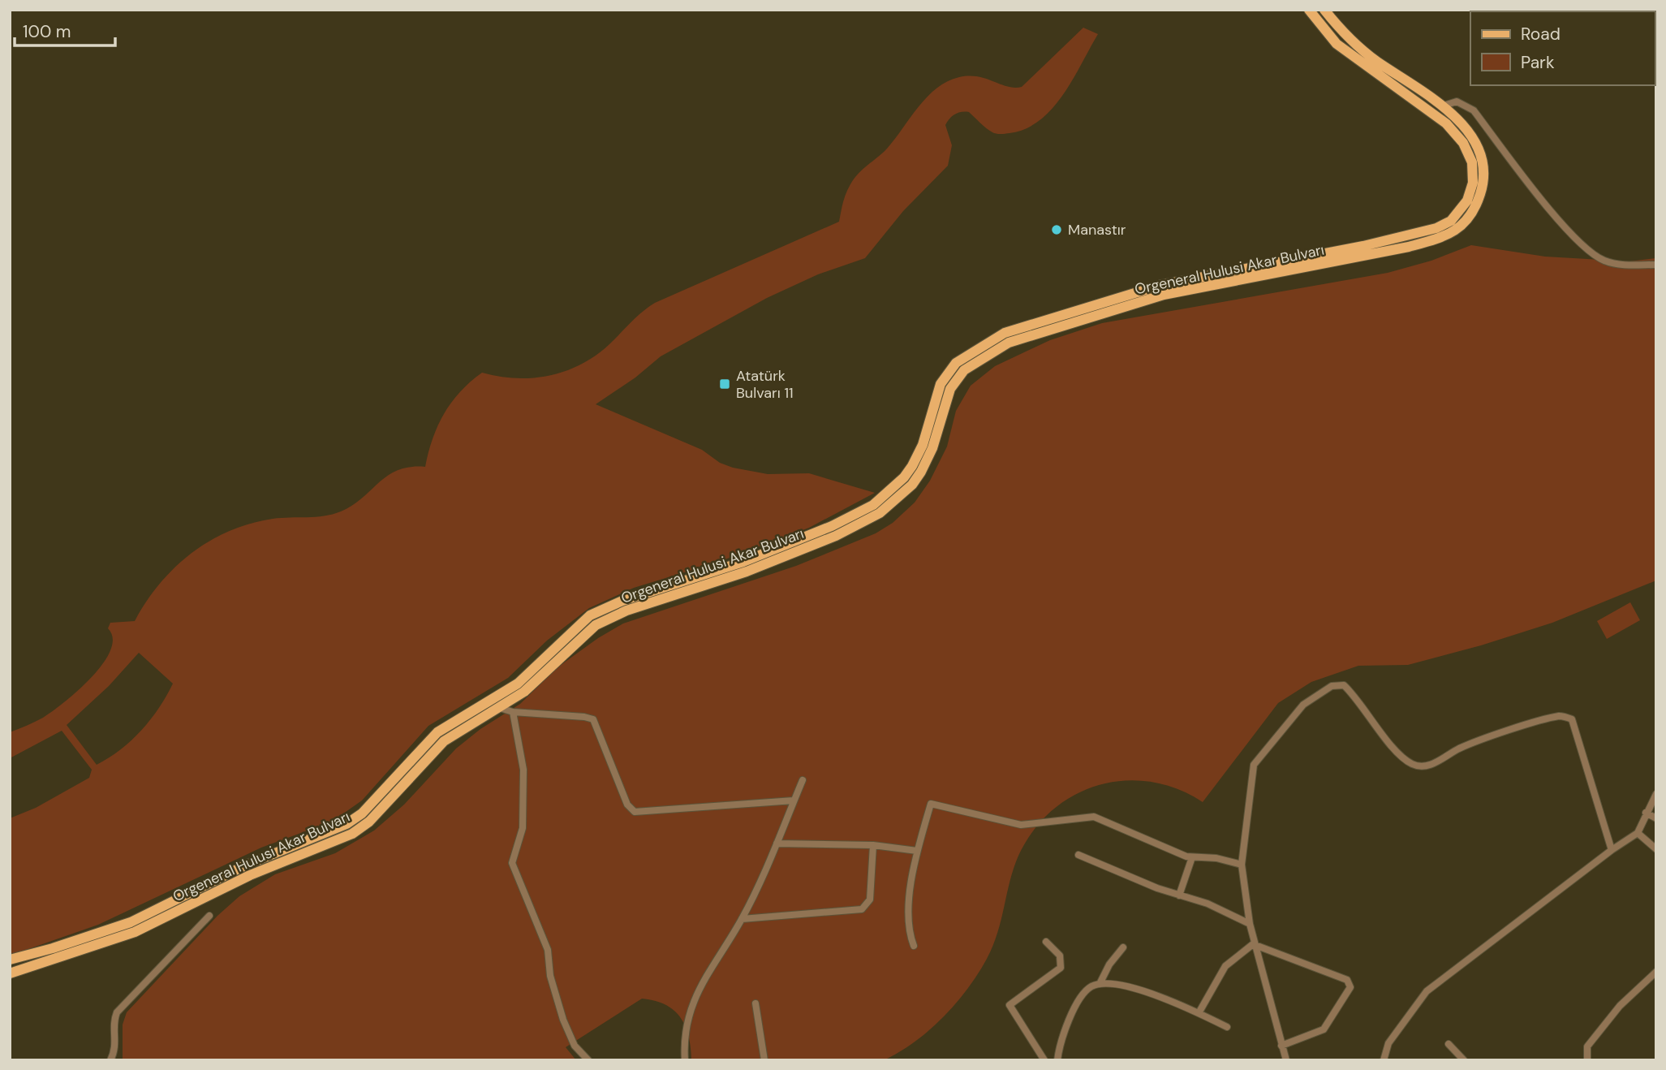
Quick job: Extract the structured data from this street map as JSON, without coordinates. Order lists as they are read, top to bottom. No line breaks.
{"streets":{"main road":["Orgeneral Hulusi Akar Bulvarı"]},"places":{"other":["Manastır"],"transit":["Atatürk Bulvarı 11"]},"legend":["Road","Park"],"scale_bar":"100 m"}
